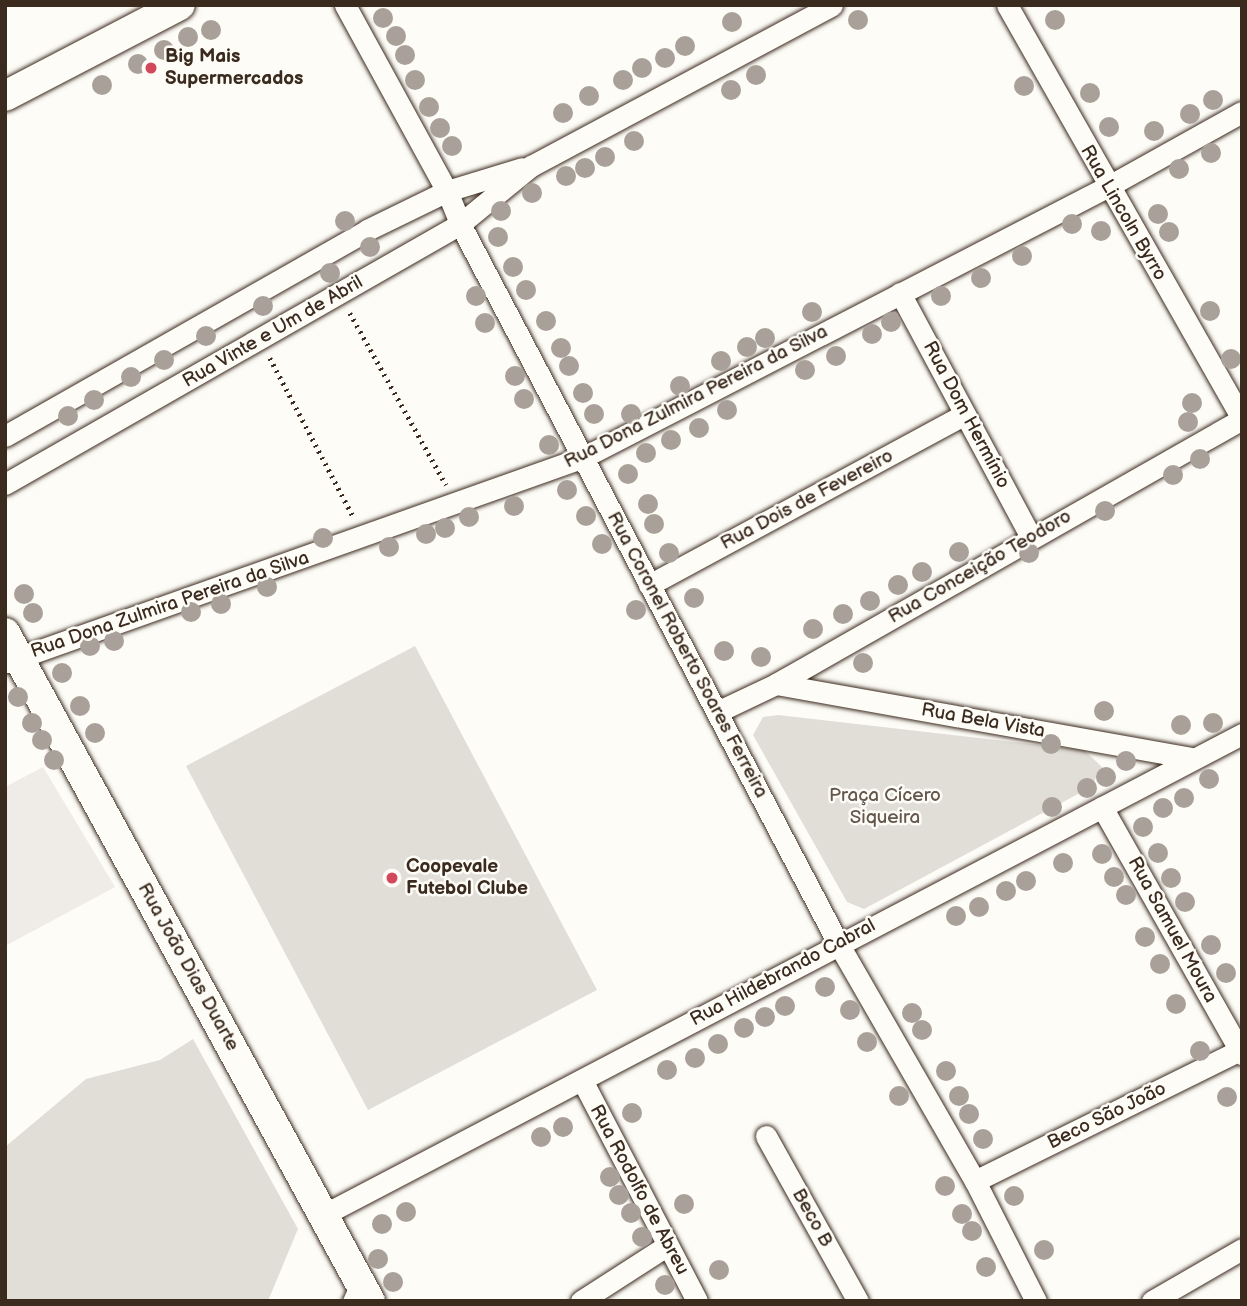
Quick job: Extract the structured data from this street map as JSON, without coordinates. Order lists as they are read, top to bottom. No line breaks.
{"streets":{"street":["Rua Lincoln Byrro","Rua Vinte e Um de Abril","Rua Dona Zulmira Pereira da Silva","Rua Dom Hermínio","Rua Dois de Fevereiro","Rua Conceição Teodoro","Rua Coronel Roberto Soares Ferreira","Rua Bela Vista","Rua Samuel Moura","Rua João Dias Duarte","Rua Hildebrando Cabral","Beco São João","Rua Rodolfo de Abreu","Beco B"]},"crossings":[["Rua Lincoln Byrro","Rua Dona Zulmira Pereira da Silva"],["Rua Lincoln Byrro","Rua Conceição Teodoro"],["Rua Vinte e Um de Abril","Rua Coronel Roberto Soares Ferreira"],["Rua Dona Zulmira Pereira da Silva","Rua Dom Hermínio"],["Rua Dona Zulmira Pereira da Silva","Rua Coronel Roberto Soares Ferreira"],["Rua Dona Zulmira Pereira da Silva","Rua João Dias Duarte"],["Rua Dom Hermínio","Rua Dois de Fevereiro"],["Rua Dom Hermínio","Rua Conceição Teodoro"],["Rua Dois de Fevereiro","Rua Coronel Roberto Soares Ferreira"],["Rua Conceição Teodoro","Rua Coronel Roberto Soares Ferreira"],["Rua Conceição Teodoro","Rua Bela Vista"],["Rua Coronel Roberto Soares Ferreira","Rua Hildebrando Cabral"],["Rua Coronel Roberto Soares Ferreira","Beco São João"],["Rua Bela Vista","Rua Hildebrando Cabral"],["Rua Samuel Moura","Rua Hildebrando Cabral"],["Rua Samuel Moura","Beco São João"],["Rua João Dias Duarte","Rua Hildebrando Cabral"],["Rua Hildebrando Cabral","Rua Rodolfo de Abreu"]],"parks":["Praça Cícero Siqueira"],"places":["Big Mais Supermercados","Coopevale Futebol Clube"]}
